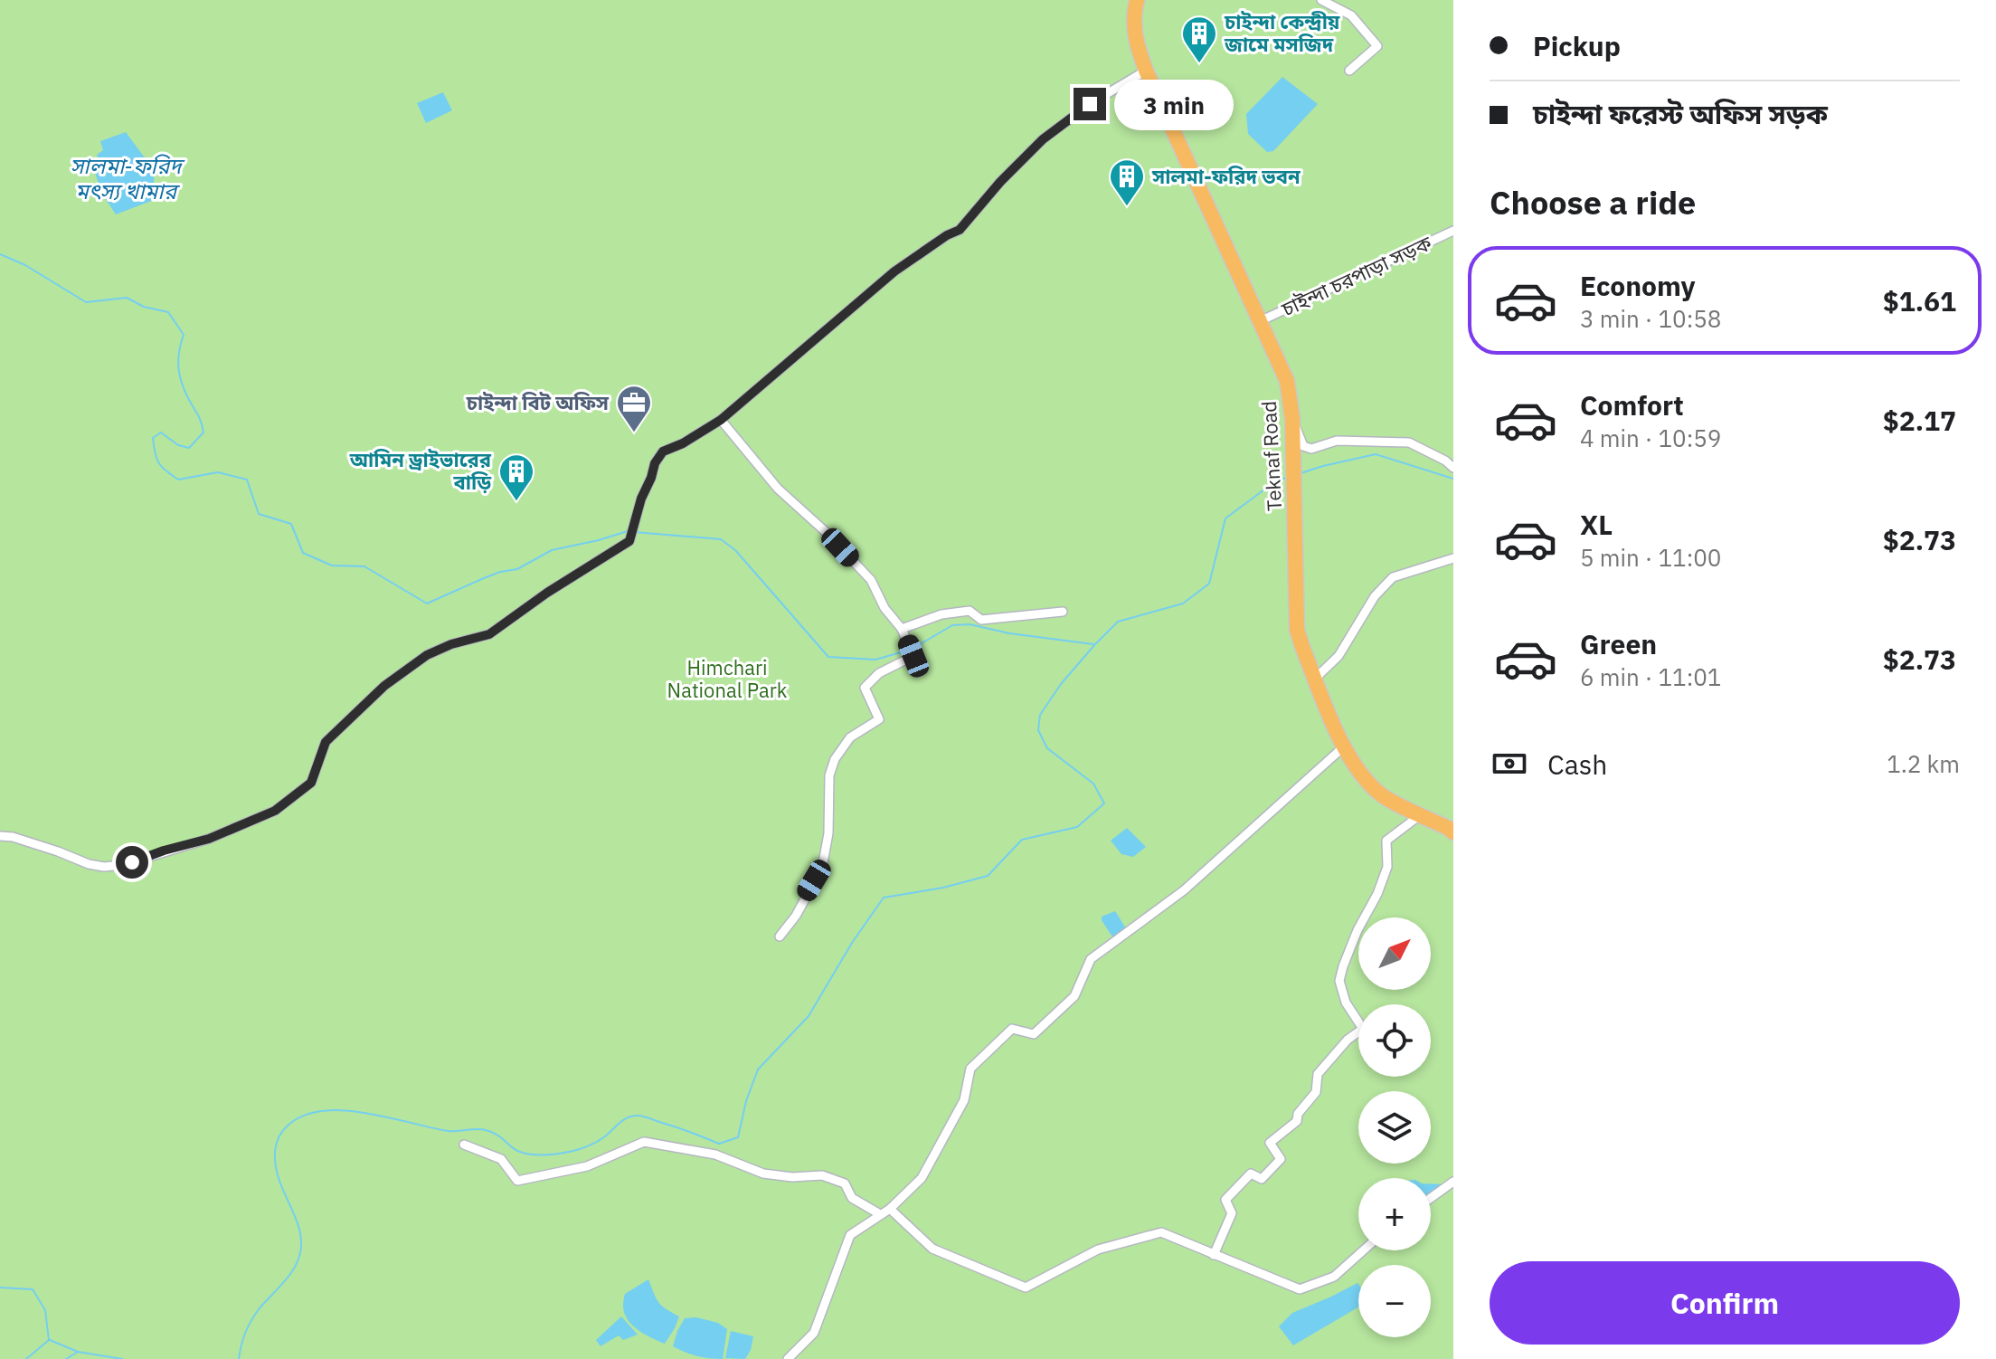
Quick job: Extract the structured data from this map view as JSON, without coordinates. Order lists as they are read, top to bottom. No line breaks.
{"streets":{"highway":["Teknaf Road"],"street":["চাইন্দা চরপাড়া সড়ক"]},"crossings":[["চাইন্দা চরপাড়া সড়ক","Teknaf Road"]],"water":["সালমা-ফরিদ মৎস্য খামার"],"parks":["Himchari National Park"],"places":{"building":["চাইন্দা কেন্দ্রীয় জামে মসজিদ","সালমা-ফরিদ ভবন","আমিন ড্রাইভারের বাড়ি"],"office":["চাইন্দা বিট অফিস"]},"north":"top right","page":{"banner":["Pickup","চাইন্দা ফরেস্ট অফিস সড়ক"],"bubble":"3 min","heading":"Choose a ride","list":[{"name":"Economy","note":"3 min · 10:58","value":"$1.61"},{"name":"Comfort","note":"4 min · 10:59","value":"$2.17"},{"name":"XL","note":"5 min · 11:00","value":"$2.73"},{"name":"Green","note":"6 min · 11:01","value":"$2.73"}],"pay":["Cash","1.2 km"],"map_buttons":["+","−"],"buttons":"Confirm"}}
